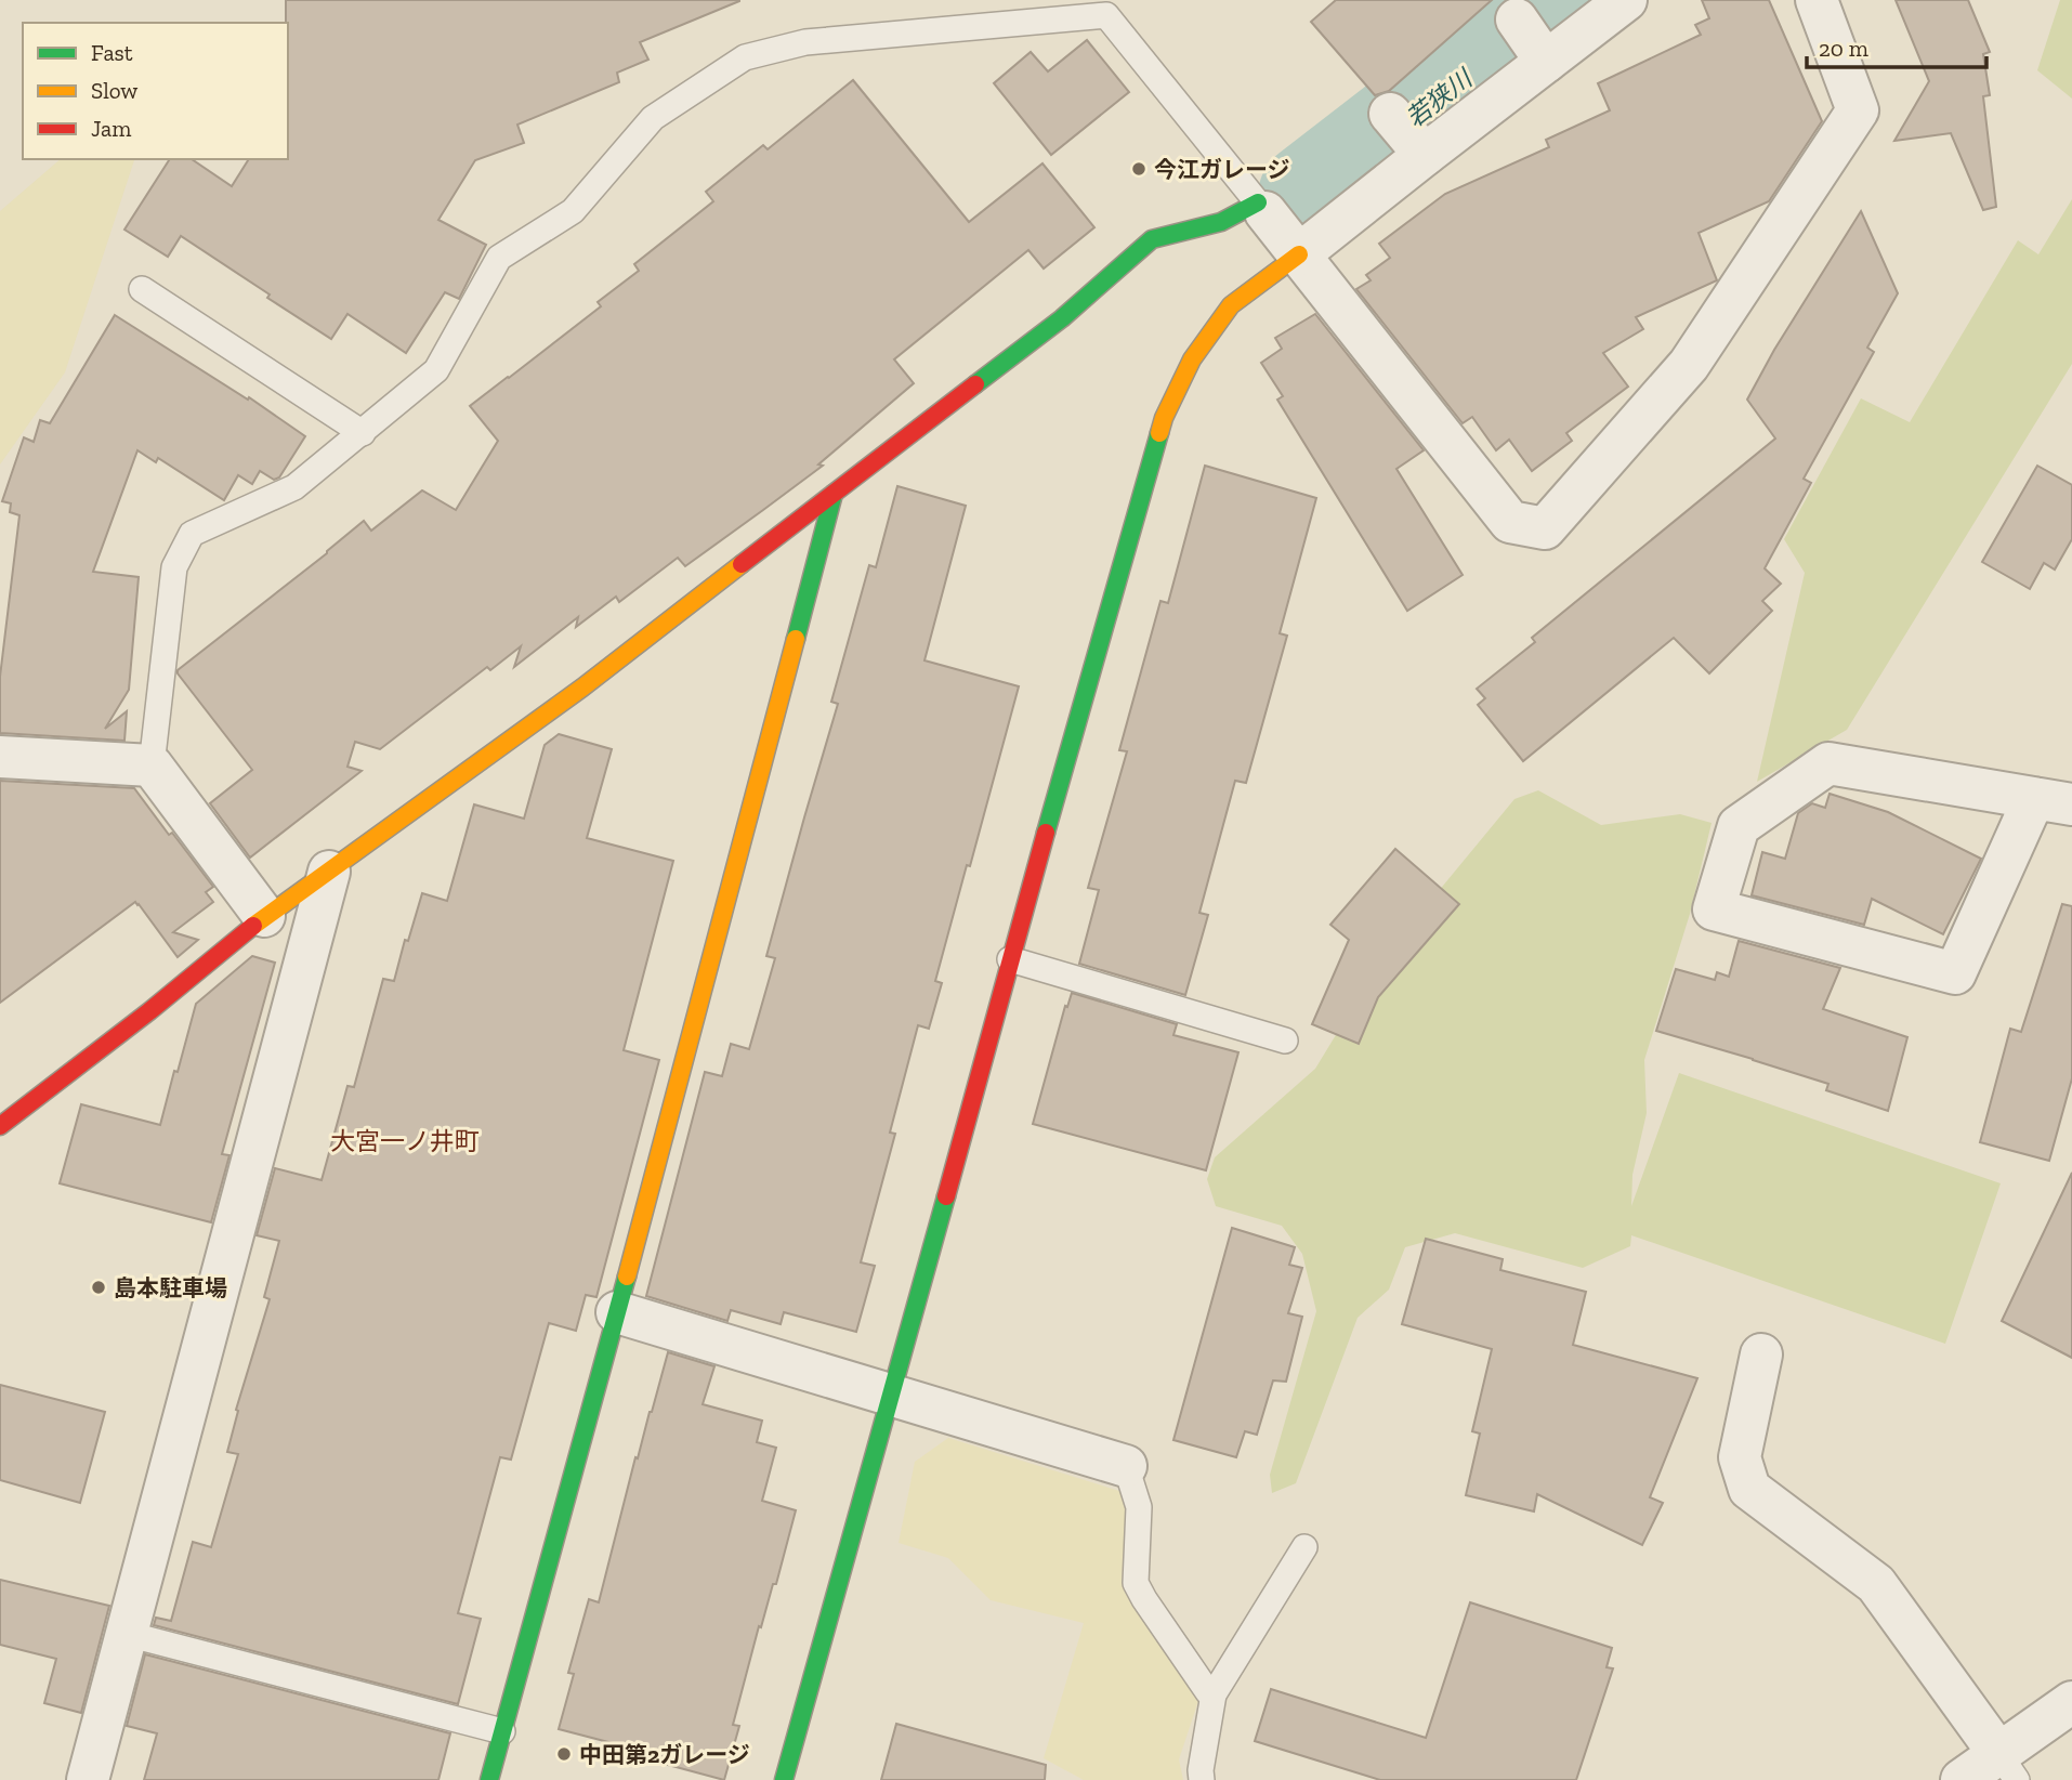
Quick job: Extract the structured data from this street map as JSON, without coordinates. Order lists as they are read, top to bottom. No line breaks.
{"districts":["大宮一ノ井町"],"water":["若狭川"],"places":["今江ガレージ","島本駐車場","中田第2ガレージ"],"legend":["Fast","Slow","Jam"],"scale_bar":"20 m"}
